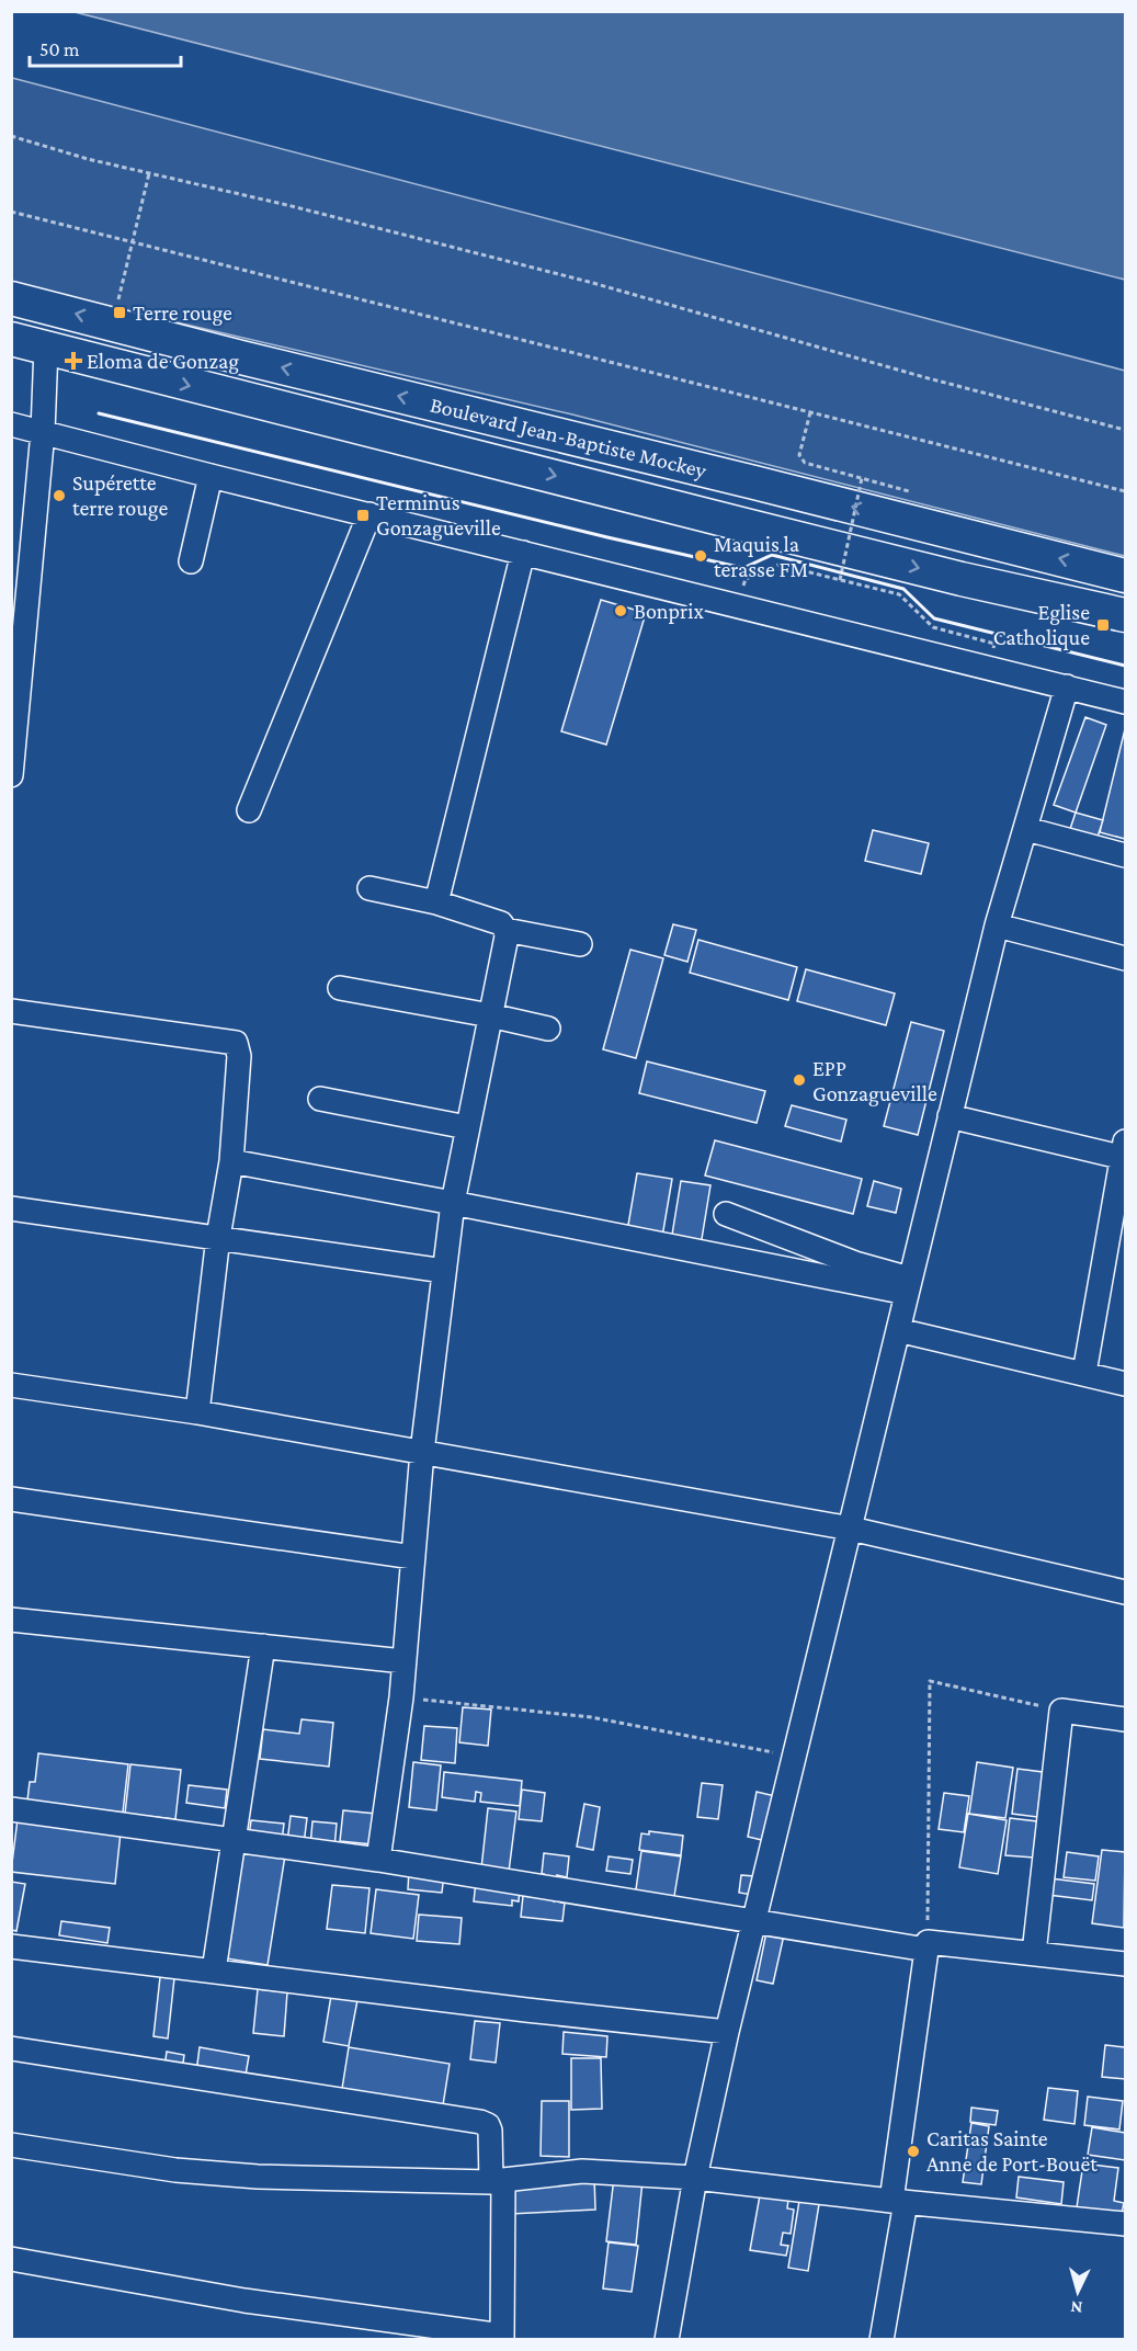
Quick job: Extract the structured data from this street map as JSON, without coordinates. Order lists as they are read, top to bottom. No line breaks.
{"streets":{"highway":["Boulevard Jean-Baptiste Mockey"]},"places":{"transit":["Terre rouge","Terminus Gonzagueville","Eglise Catholique"],"health":["Eloma de Gonzag"],"other":["Supérette terre rouge","Maquis la terasse FM","Bonprix","EPP Gonzagueville","Caritas Sainte Anne de Port-Bouët"]},"scale_bar":"50 m","north":"bottom"}
